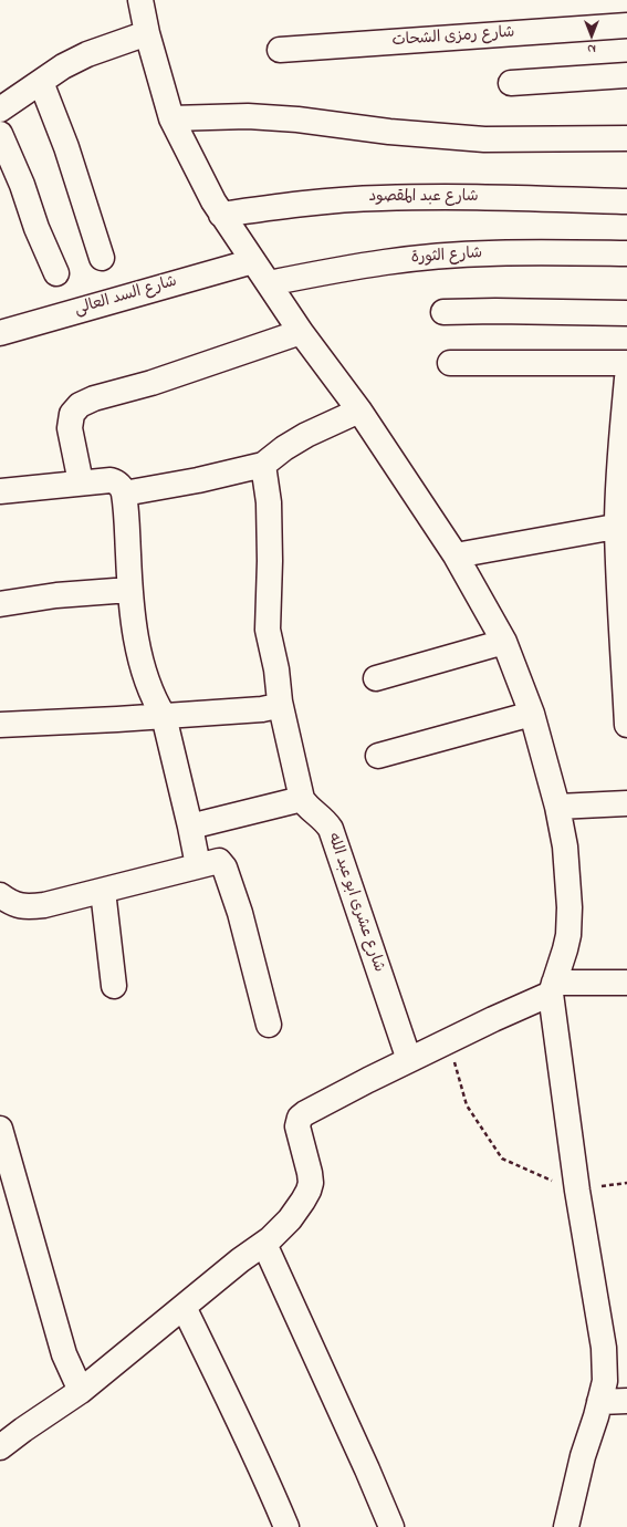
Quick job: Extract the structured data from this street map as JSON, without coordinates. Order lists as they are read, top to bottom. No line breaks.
{"streets":{"street":["شارع رمزى الشحات","شارع عبد المقصود","شارع الثورة","شارع السد العالى","شارع عشرى ابو عبد الله"]},"north":"bottom"}
